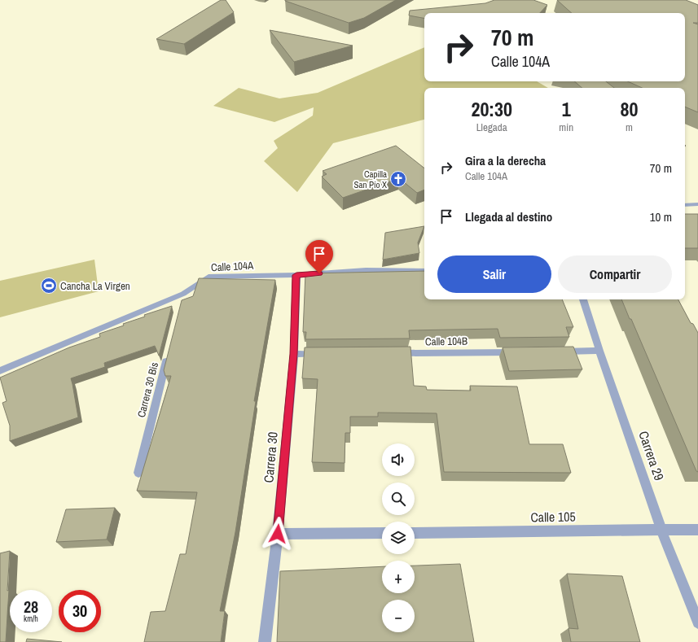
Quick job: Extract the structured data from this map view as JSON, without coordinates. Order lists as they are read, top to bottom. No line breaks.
{"streets":{"street":["Calle 104A","Calle 104B","Carrera 30 Bis","Carrera 29","Carrera 30","Calle 105"]},"crossings":[["Calle 104A","Carrera 30"],["Carrera 29","Calle 105"]],"places":{"church":["Capilla San Pío X"],"sports":["Cancha La Virgen"]},"page":{"turn":["70 m","Calle 104A"],"eta":["20:30","Llegada","1","min","80","m"],"list":[{"name":"Gira a la derecha","note":"Calle 104A","value":"70 m"},{"name":"Llegada al destino","value":"10 m"}],"buttons":["Salir","Compartir"],"map_buttons":["+","−"],"speed":"28 km/h","limit":"30"}}
